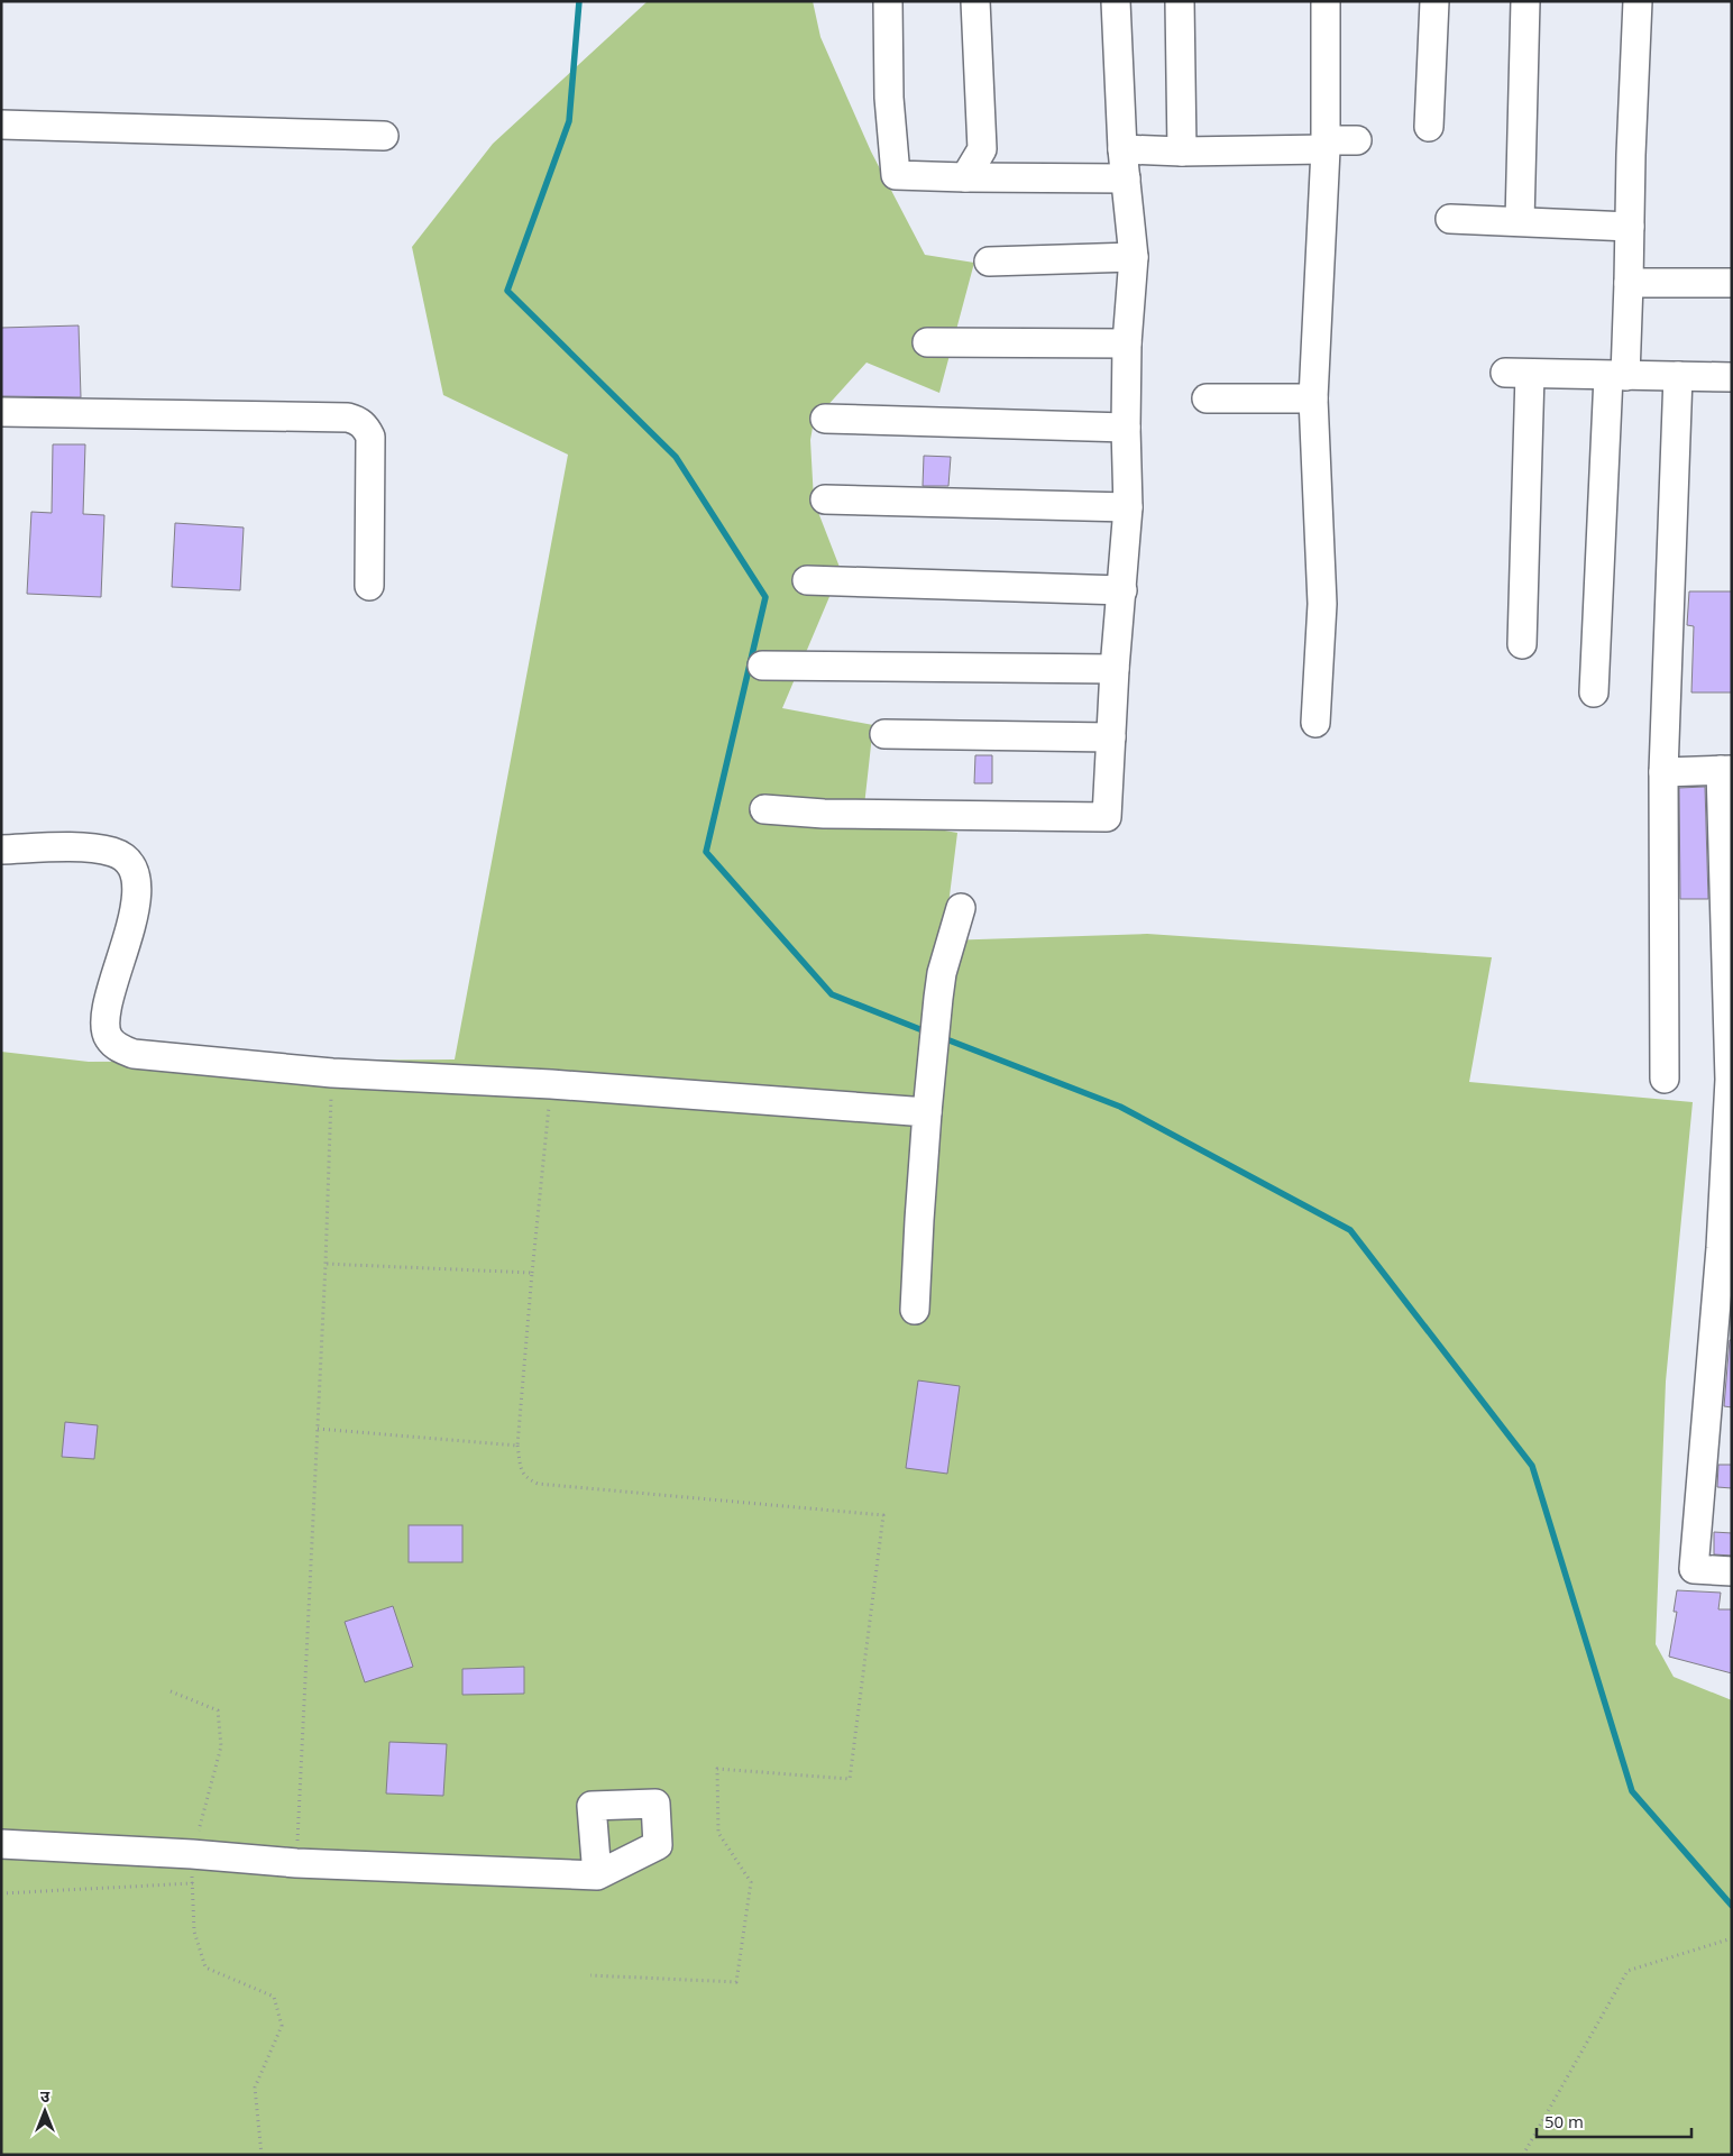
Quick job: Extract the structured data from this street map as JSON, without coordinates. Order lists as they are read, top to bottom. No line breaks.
{"scale_bar":"50 m","north":"top"}
